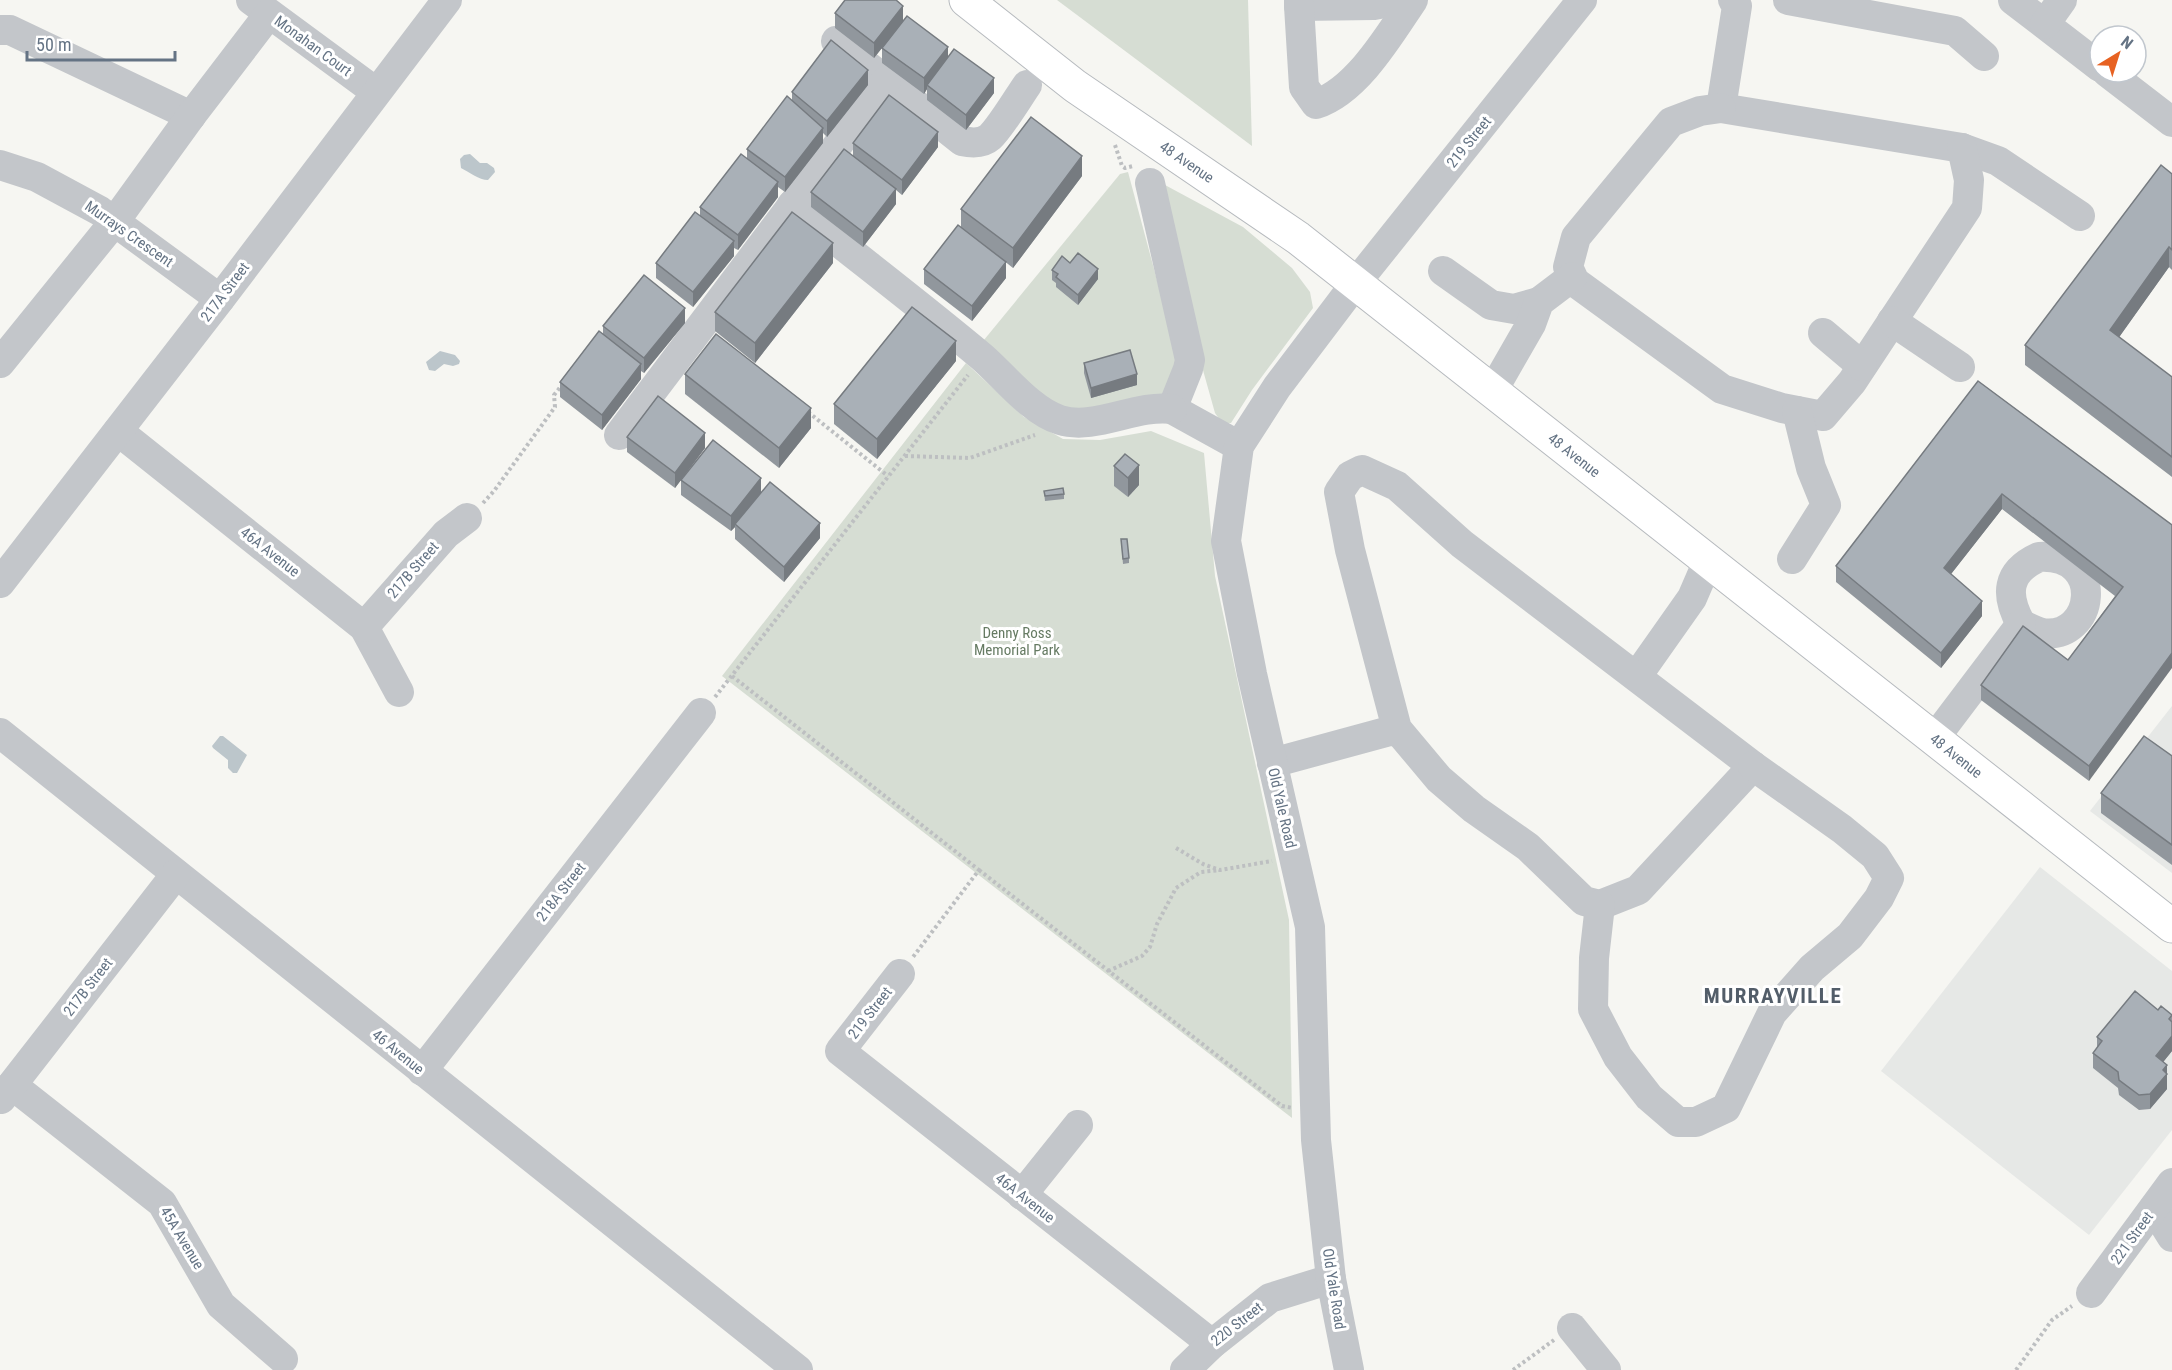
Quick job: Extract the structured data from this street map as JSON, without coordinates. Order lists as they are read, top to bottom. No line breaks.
{"streets":{"main road":["48 Avenue"],"street":["Monahan Court","219 Street","Murrays Crescent","217A Street","46A Avenue","217B Street","Old Yale Road","218A Street","46 Avenue","45A Avenue","221 Street","220 Street"]},"crossings":[["Monahan Court","217A Street"],["219 Street","48 Avenue"],["219 Street","46A Avenue"],["219 Street","Old Yale Road"],["48 Avenue","Old Yale Road"],["Murrays Crescent","217A Street"],["217A Street","46A Avenue"],["46A Avenue","217B Street"],["46A Avenue","220 Street"],["217B Street","46 Avenue"],["217B Street","45A Avenue"],["Old Yale Road","220 Street"],["218A Street","46 Avenue"]],"districts":["MURRAYVILLE"],"parks":["Denny Ross Memorial Park"],"scale_bar":"50 m","north":"top right"}
